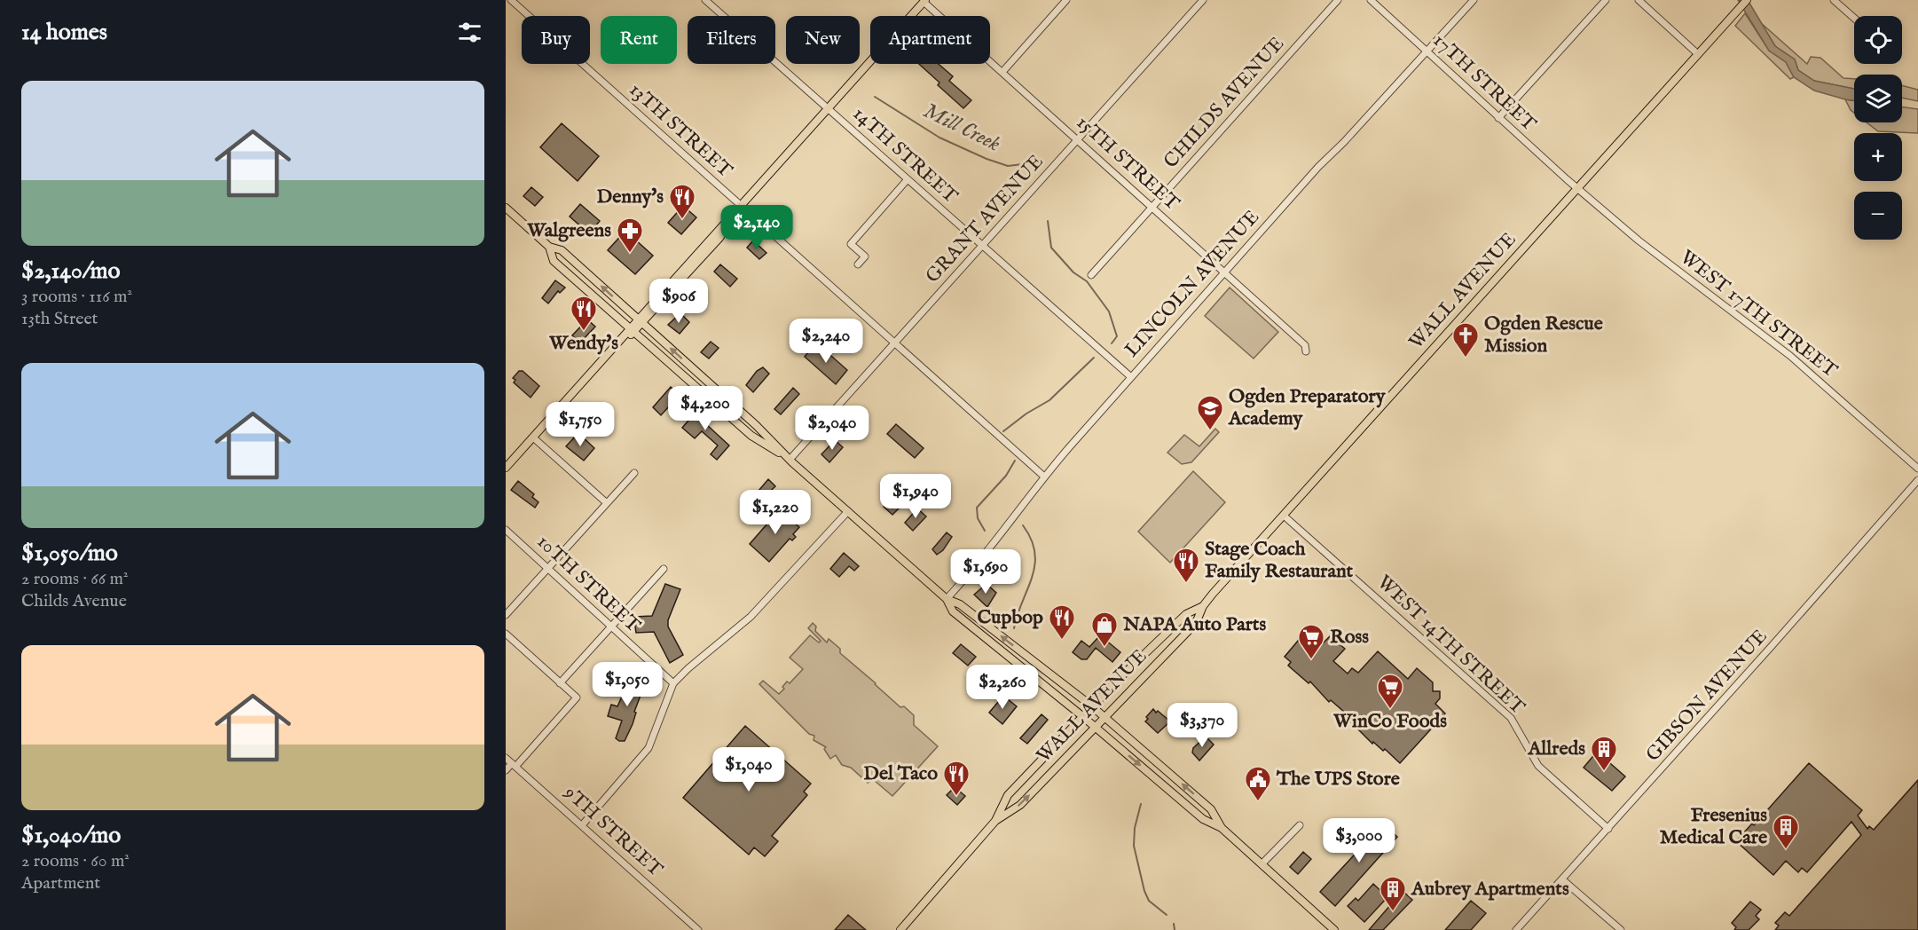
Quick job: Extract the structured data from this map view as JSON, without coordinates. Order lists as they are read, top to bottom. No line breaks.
{"streets":{"main road":["WALL AVENUE"],"street":["17TH STREET","CHILDS AVENUE","13TH STREET","14TH STREET","15TH STREET","GRANT AVENUE","LINCOLN AVENUE","WEST 17TH STREET","10TH STREET","WEST 14TH STREET","GIBSON AVENUE","9TH STREET"]},"crossings":[["17TH STREET","LINCOLN AVENUE"],["17TH STREET","WALL AVENUE"],["17TH STREET","WEST 17TH STREET"],["CHILDS AVENUE","15TH STREET"],["13TH STREET","GRANT AVENUE"],["13TH STREET","LINCOLN AVENUE"],["14TH STREET","GRANT AVENUE"],["14TH STREET","LINCOLN AVENUE"],["15TH STREET","GRANT AVENUE"],["15TH STREET","LINCOLN AVENUE"],["WALL AVENUE","WEST 17TH STREET"],["WALL AVENUE","WEST 14TH STREET"],["WEST 14TH STREET","GIBSON AVENUE"]],"water":["Mill Creek"],"places":{"restaurant":["Denny's","Wendy's","Stage Coach Family Restaurant","Cupbop","Del Taco"],"pharmacy":["Walgreens"],"church":["Ogden Rescue Mission"],"school or university":["Ogden Preparatory Academy"],"shop":["NAPA Auto Parts"],"supermarket":["Ross","WinCo Foods"],"building":["Allreds","Fresenius Medical Care","Aubrey Apartments"],"public building":["The UPS Store"]},"page":{"heading":"14 homes","map_buttons":["+","−"],"chip":["Buy","Rent","Filters","New","Apartment"],"list":[{"name":"$2,140/mo","note":"3 rooms · 116 m² · 13th Street"},{"name":"$1,050/mo","note":"2 rooms · 66 m² · Childs Avenue"},{"name":"$1,040/mo","note":"2 rooms · 60 m² · Apartment"}],"price":["$2,140","$906","$2,240","$4,200","$1,750","$2,040","$1,940","$1,220","$1,690","$1,050","$2,260","$3,370","$1,040","$3,000"]}}
